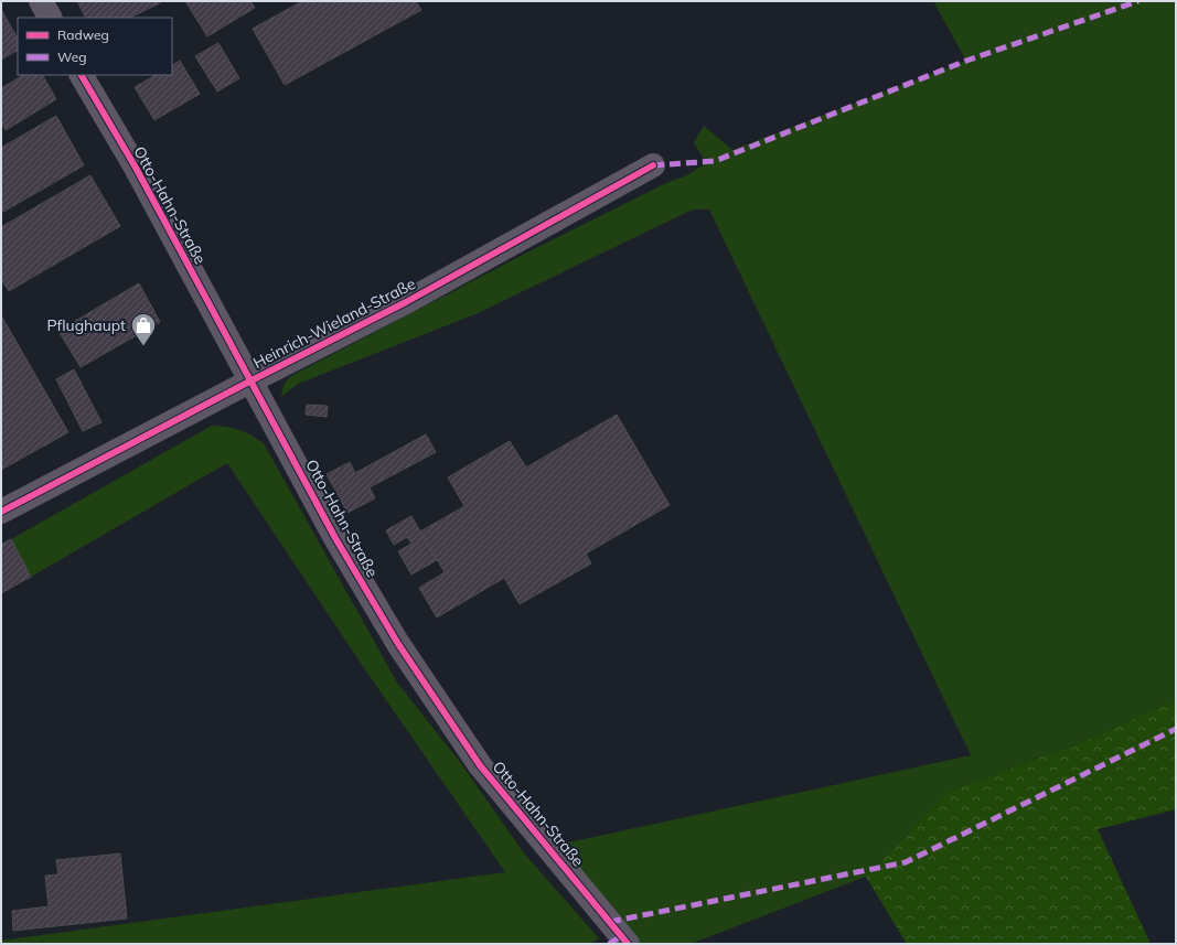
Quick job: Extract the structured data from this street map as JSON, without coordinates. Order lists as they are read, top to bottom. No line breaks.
{"streets":{"street":["Otto-Hahn-Straße","Heinrich-Wieland-Straße"]},"crossings":[["Otto-Hahn-Straße","Heinrich-Wieland-Straße"]],"places":{"shop":["Pflughaupt"]},"legend":["Radweg","Weg"]}
